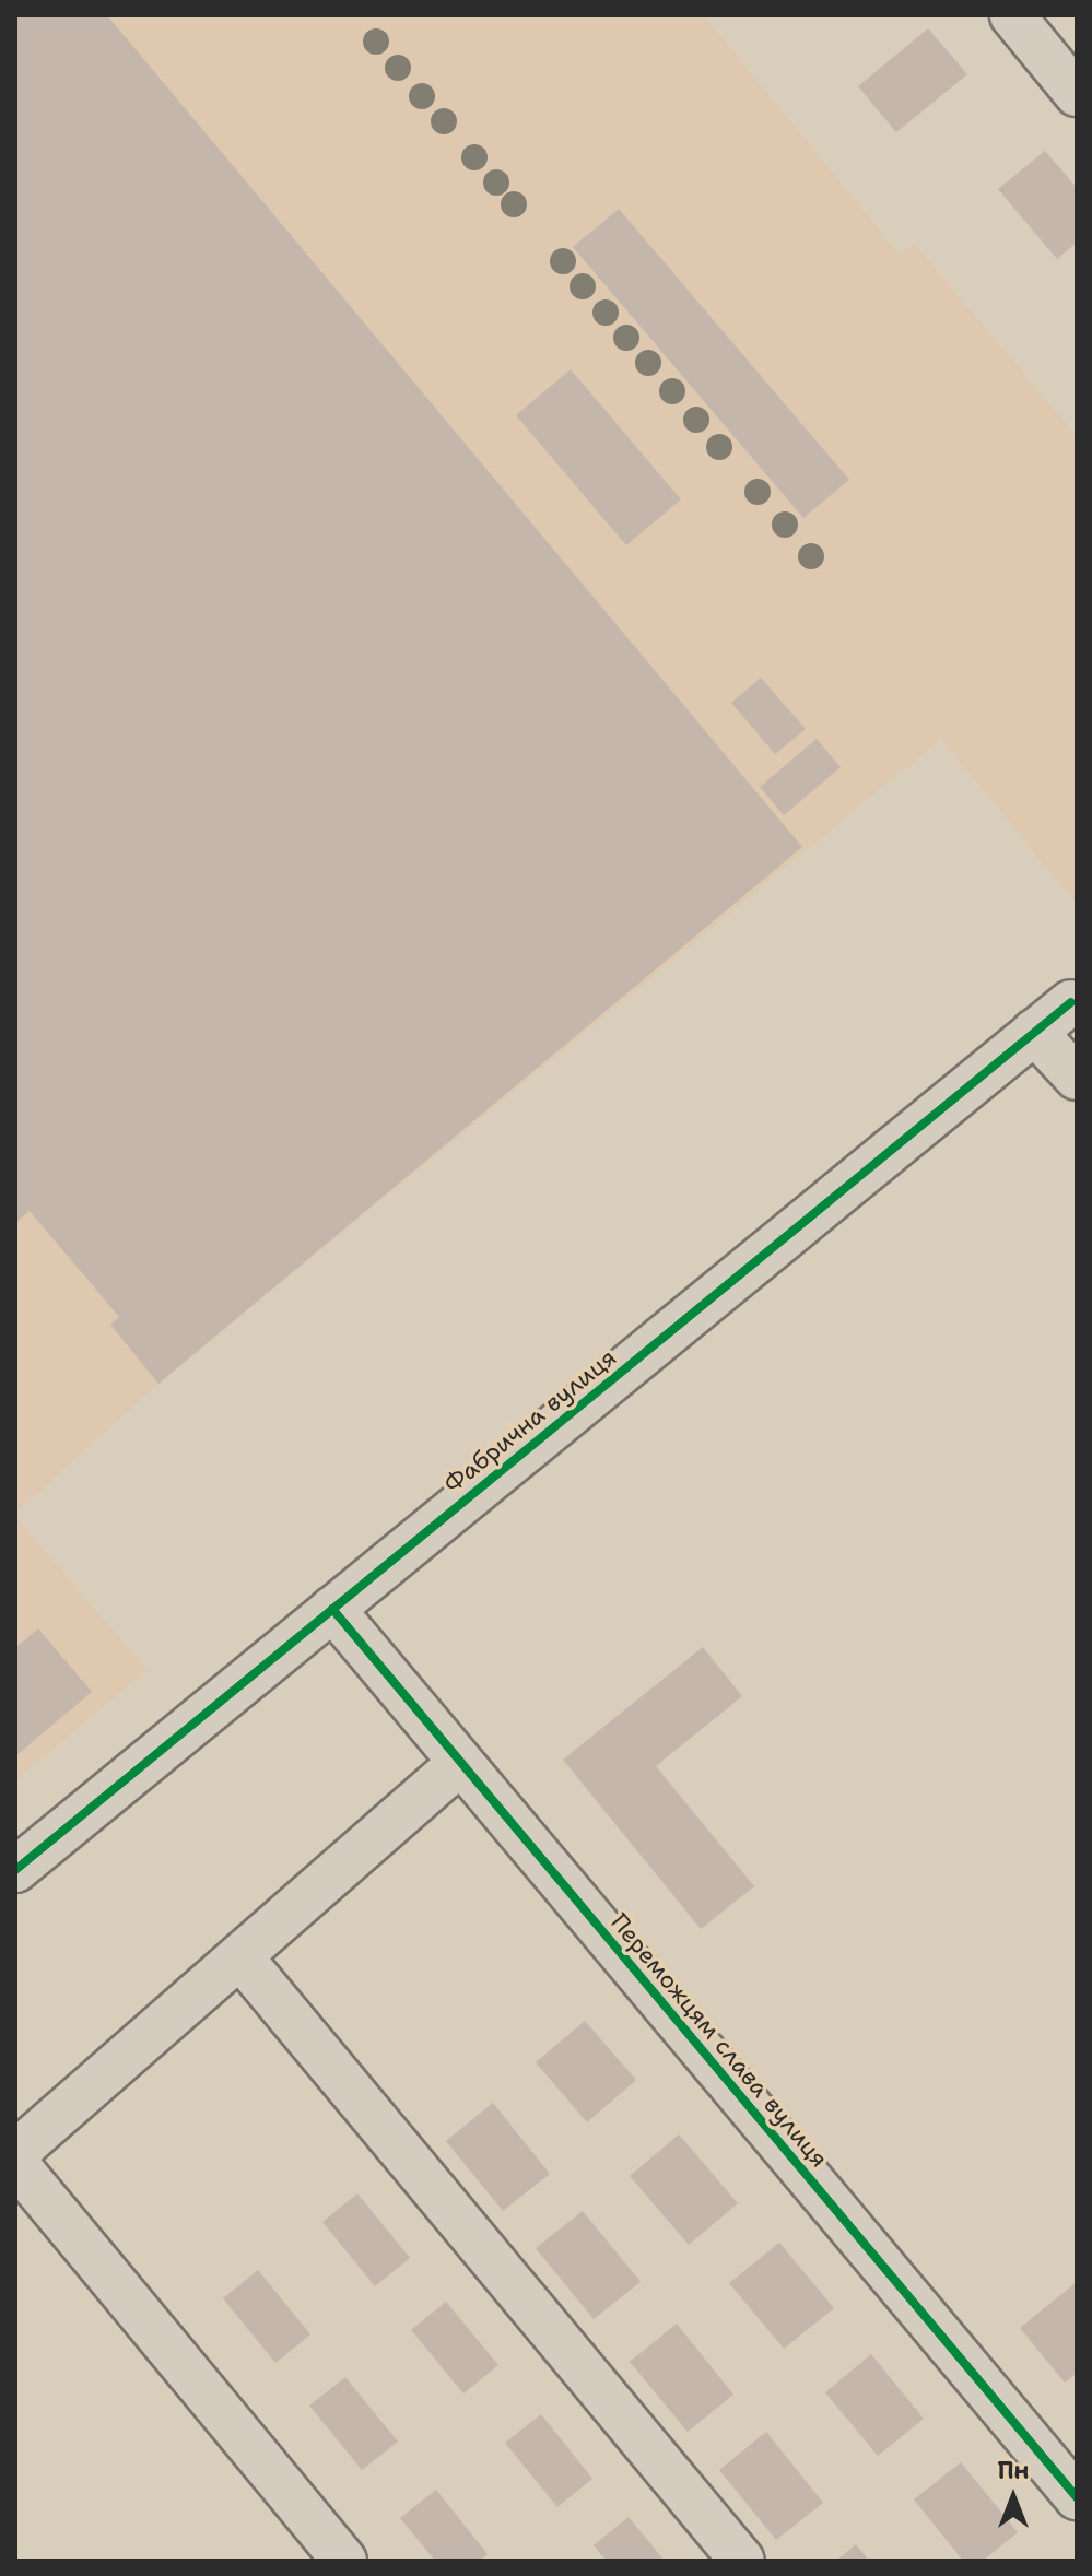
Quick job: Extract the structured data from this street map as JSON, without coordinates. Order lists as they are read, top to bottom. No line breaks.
{"streets":{"street":["Фабрична вулиця","Переможцям слава вулиця"]},"crossings":[["Фабрична вулиця","Переможцям слава вулиця"]],"north":"top"}
